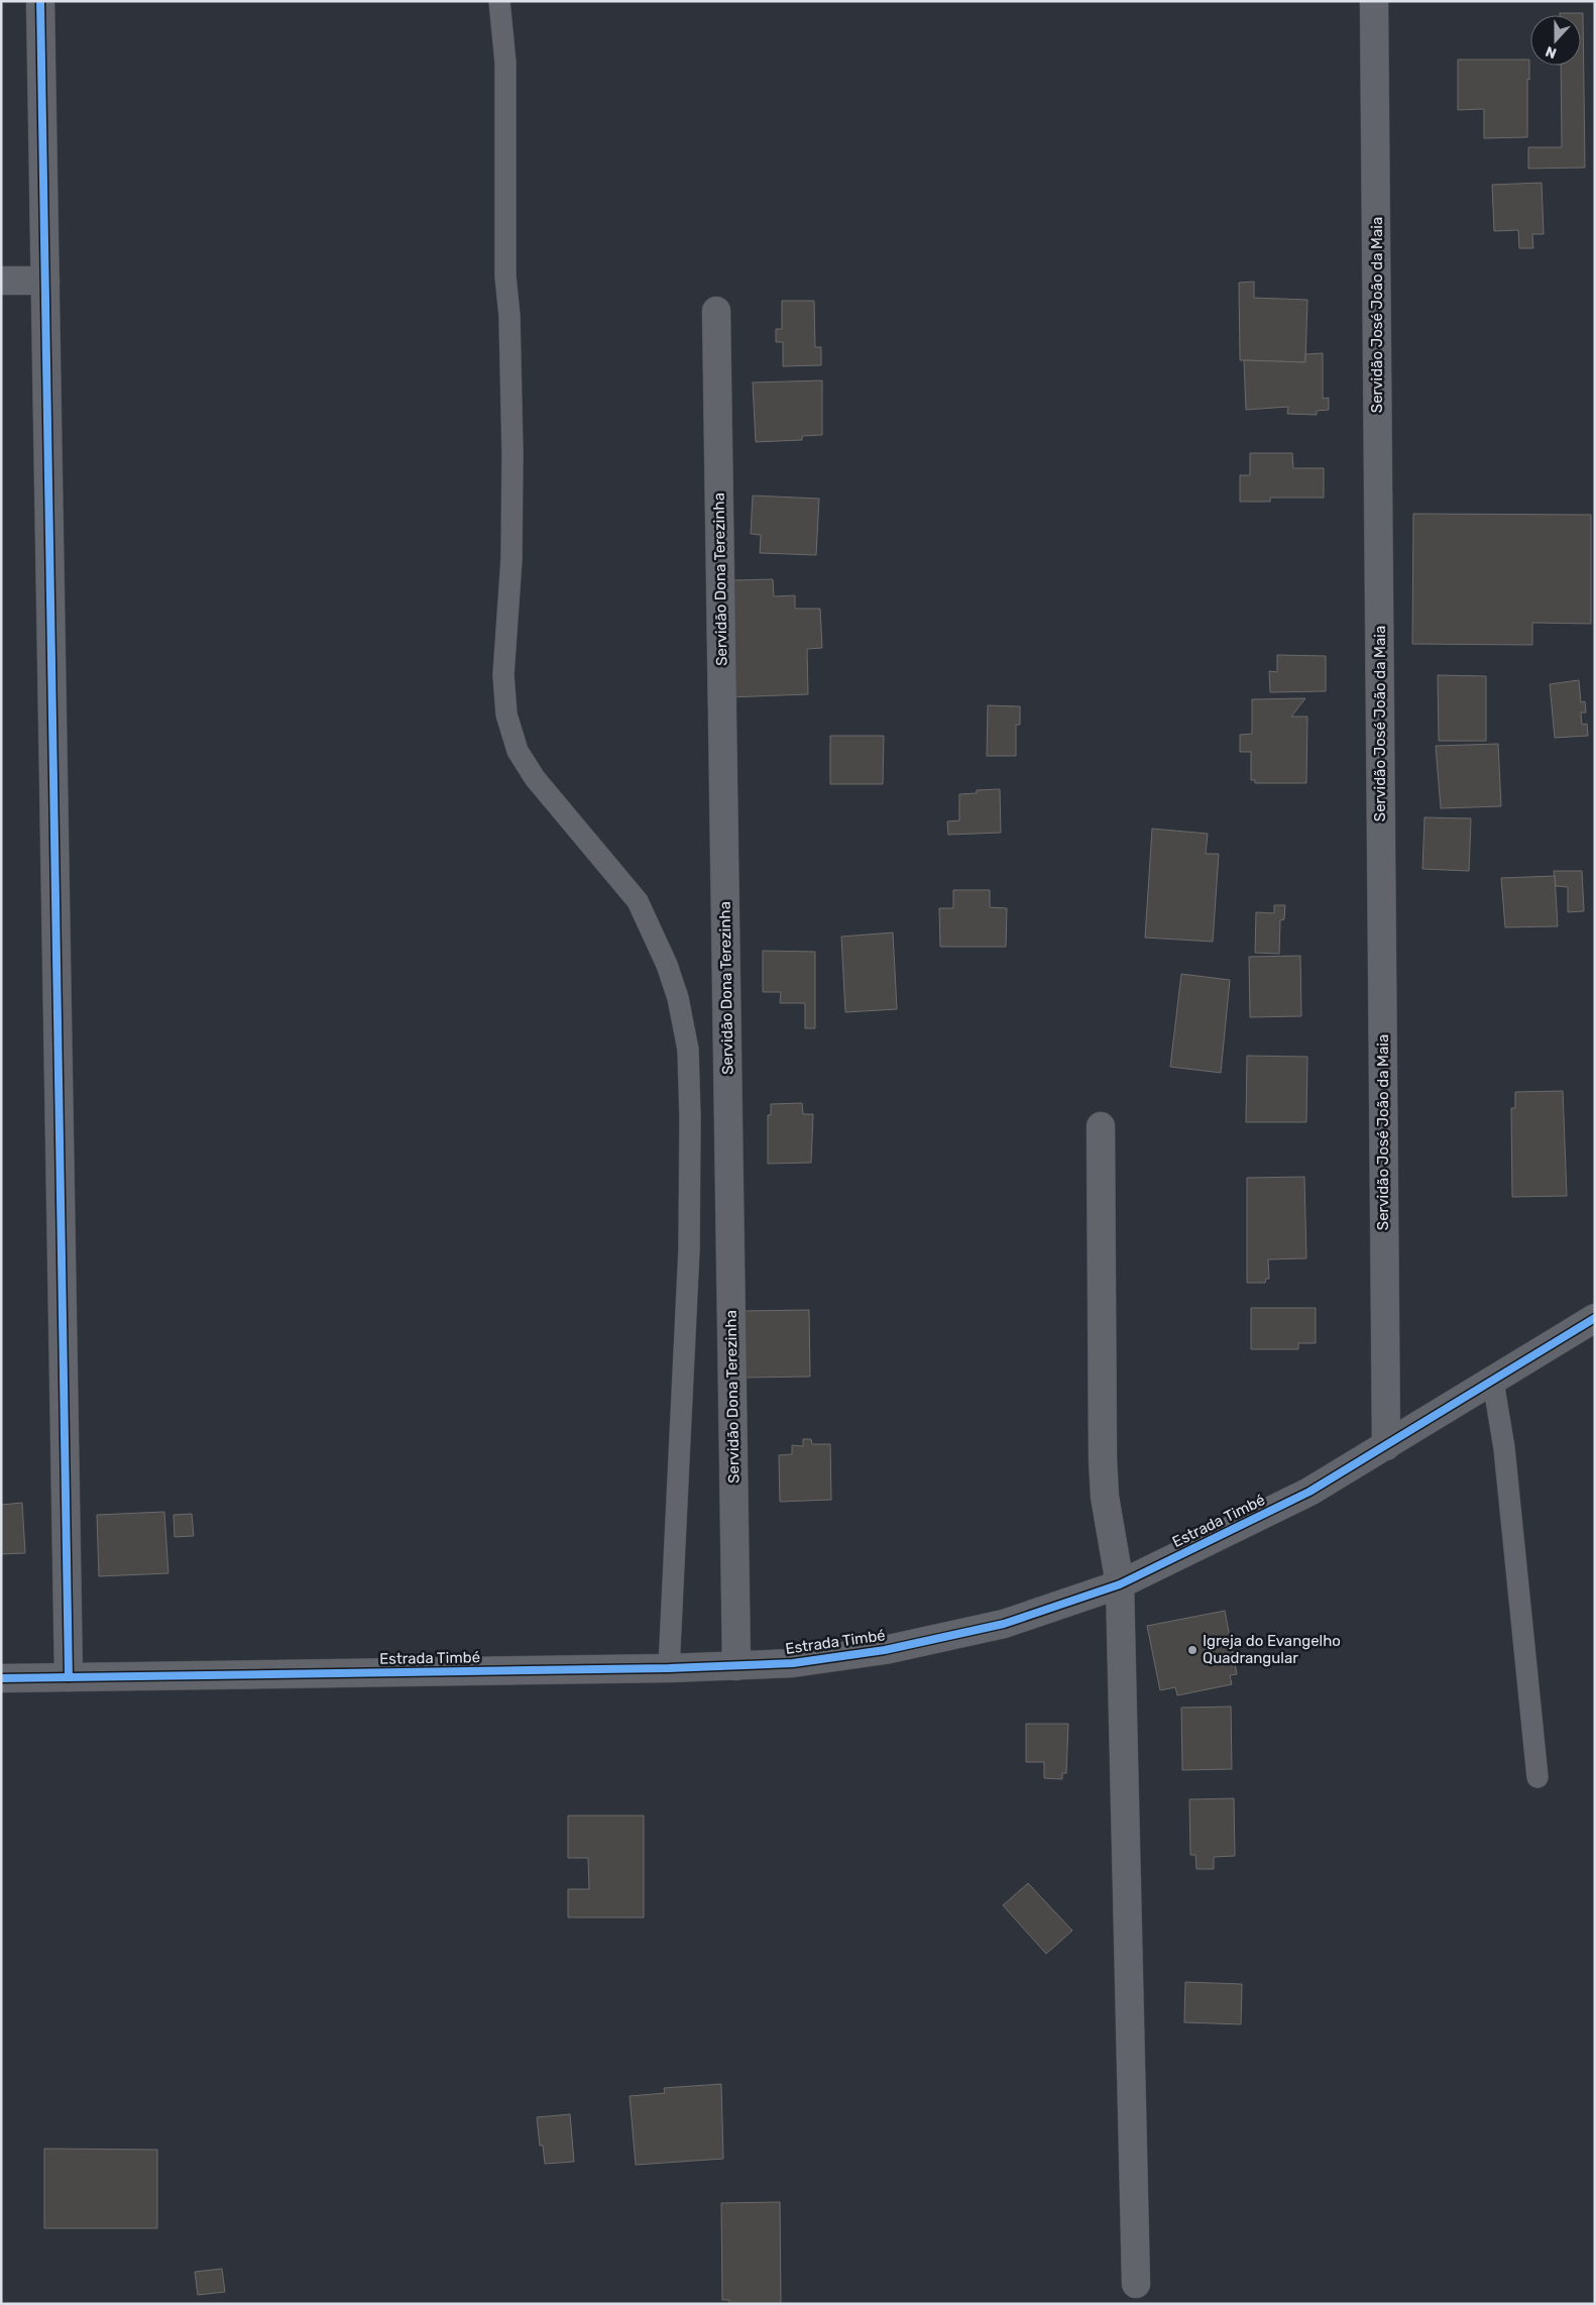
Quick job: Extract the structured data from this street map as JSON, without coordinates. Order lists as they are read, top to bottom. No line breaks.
{"streets":{"street":["Servidão José João da Maia","Servidão Dona Terezinha","Estrada Timbé"]},"crossings":[["Servidão José João da Maia","Estrada Timbé"],["Servidão Dona Terezinha","Estrada Timbé"]],"places":["Igreja do Evangelho Quadrangular"],"north":"bottom"}
